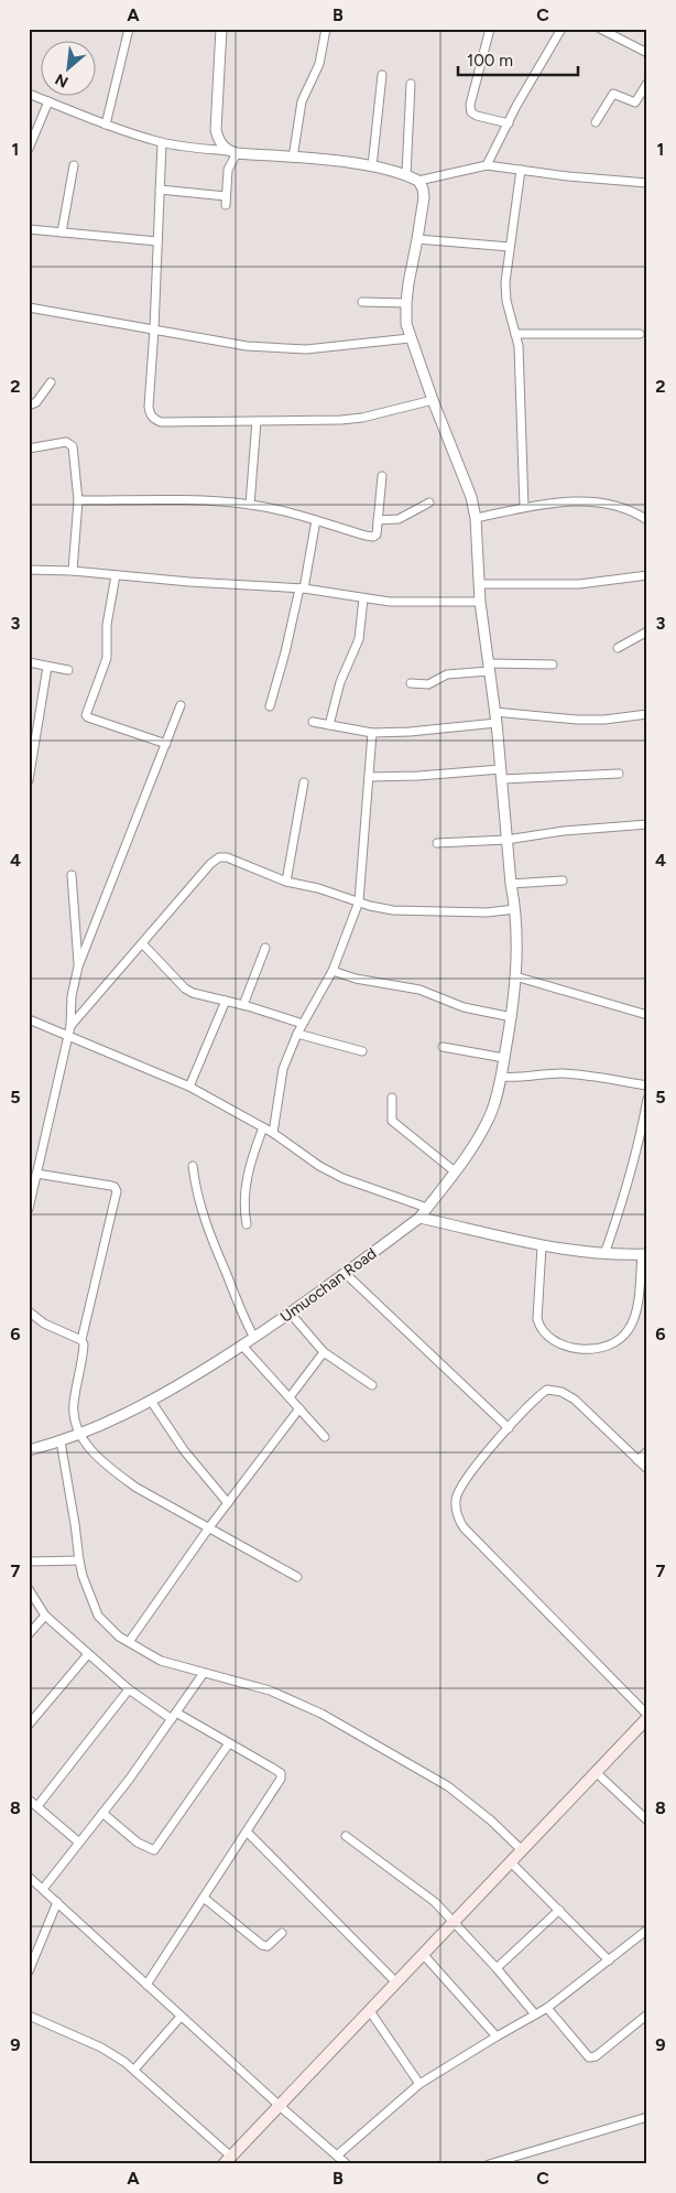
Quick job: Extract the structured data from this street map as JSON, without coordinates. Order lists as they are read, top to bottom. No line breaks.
{"streets":{"street":["Umuochan Road"]},"scale_bar":"100 m","north":"bottom left","grid":{"columns":["A","B","C"],"rows":["1","2","3","4","5","6","7","8","9"]}}
